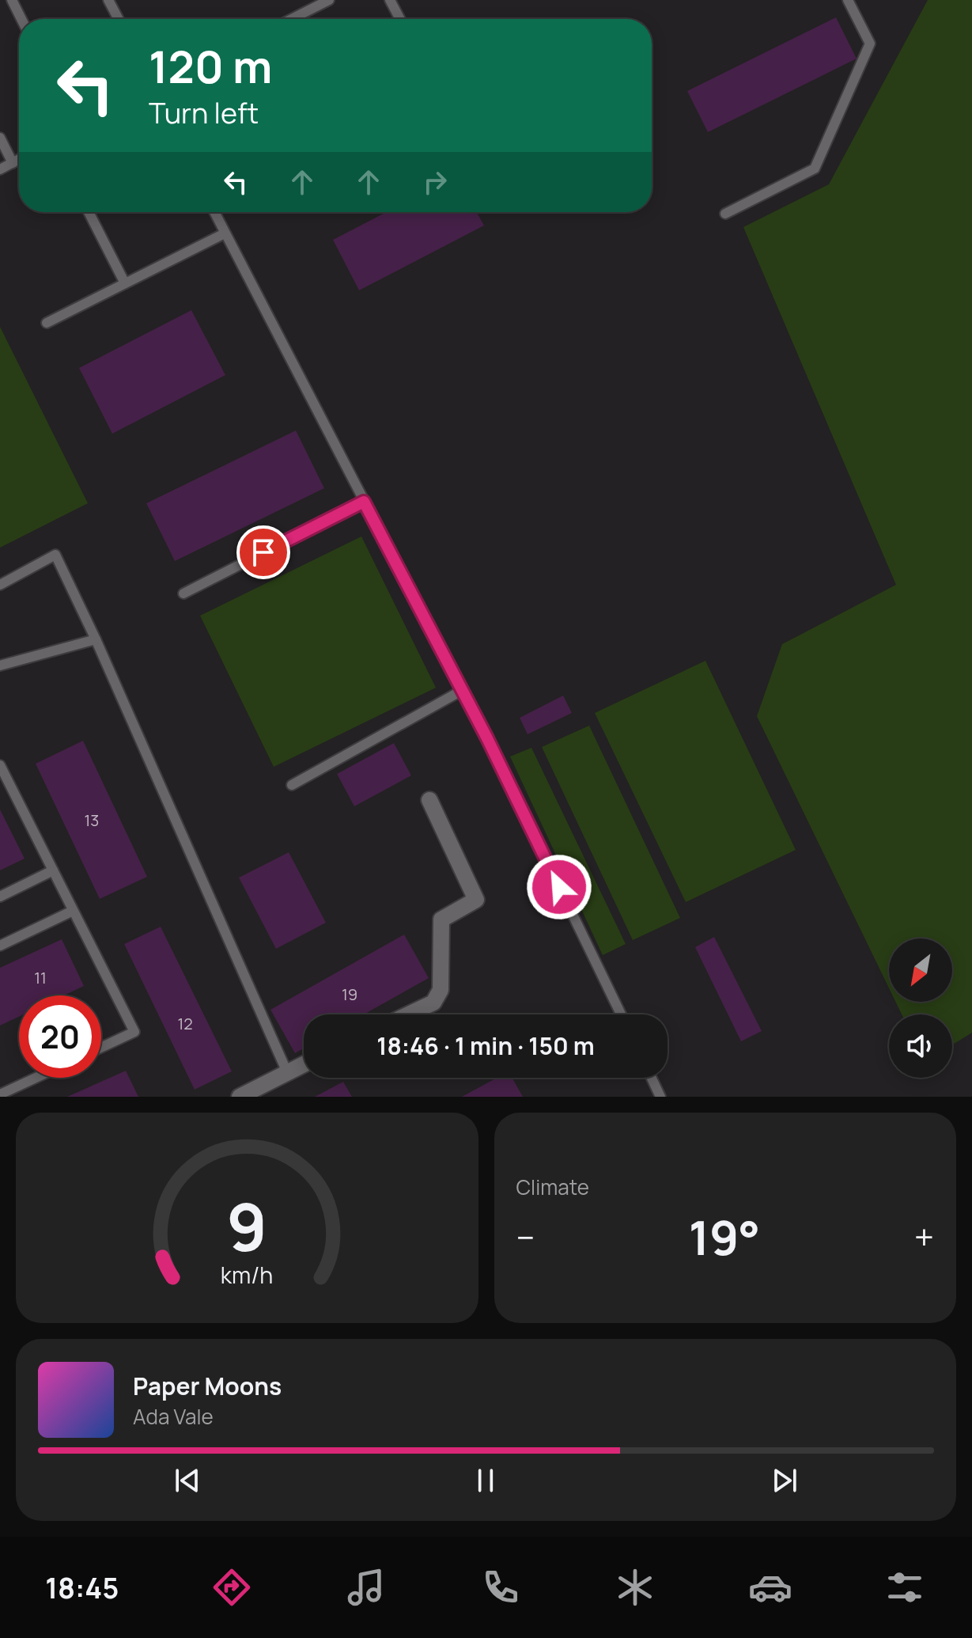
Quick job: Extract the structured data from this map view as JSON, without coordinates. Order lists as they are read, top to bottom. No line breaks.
{"house_numbers":["13","11","19","12"],"north":"bottom left","page":{"turn":["120 m","Turn left"],"limit":"20","trip":"18:46 · 1 min · 150 m","tile":"Climate","heat":["−","19°","+"],"song":["Paper Moons","Ada Vale"],"tabs":"18:45","gauge":["9","km/h"]}}
